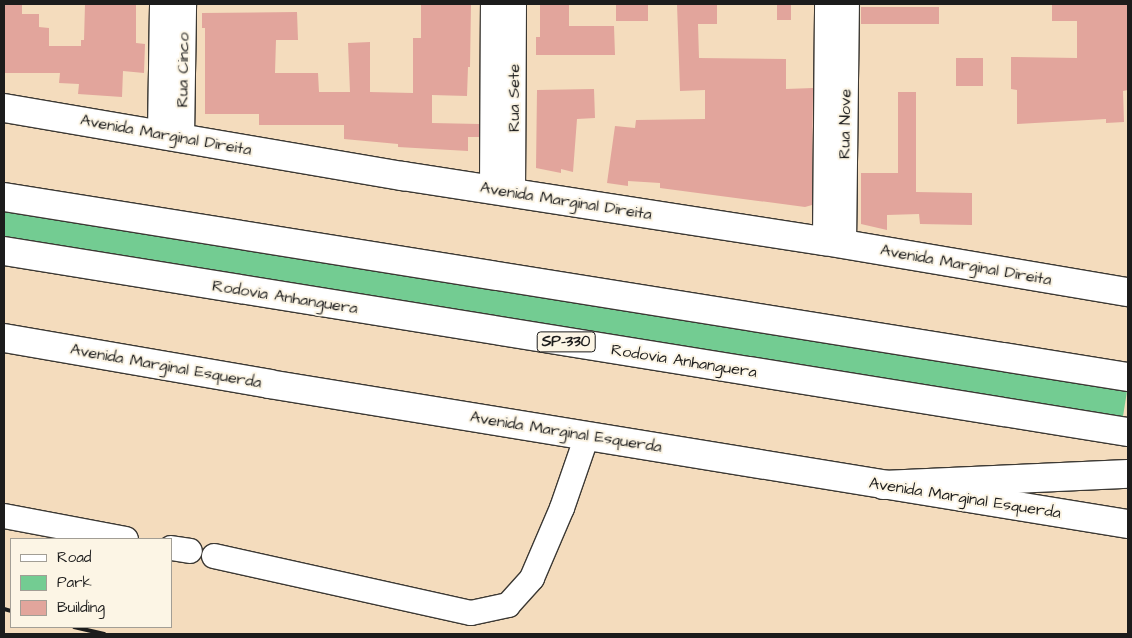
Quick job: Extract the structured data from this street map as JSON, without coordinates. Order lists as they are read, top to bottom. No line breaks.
{"streets":{"main road":["Avenida Marginal Direita","Rodovia Anhanguera","SP-330","Avenida Marginal Esquerda"],"street":["Rua Cinco","Rua Sete","Rua Nove"]},"crossings":[["Rua Cinco","Avenida Marginal Direita"],["Rua Sete","Avenida Marginal Direita"],["Rua Nove","Avenida Marginal Direita"]],"legend":["Road","Park","Building"]}
